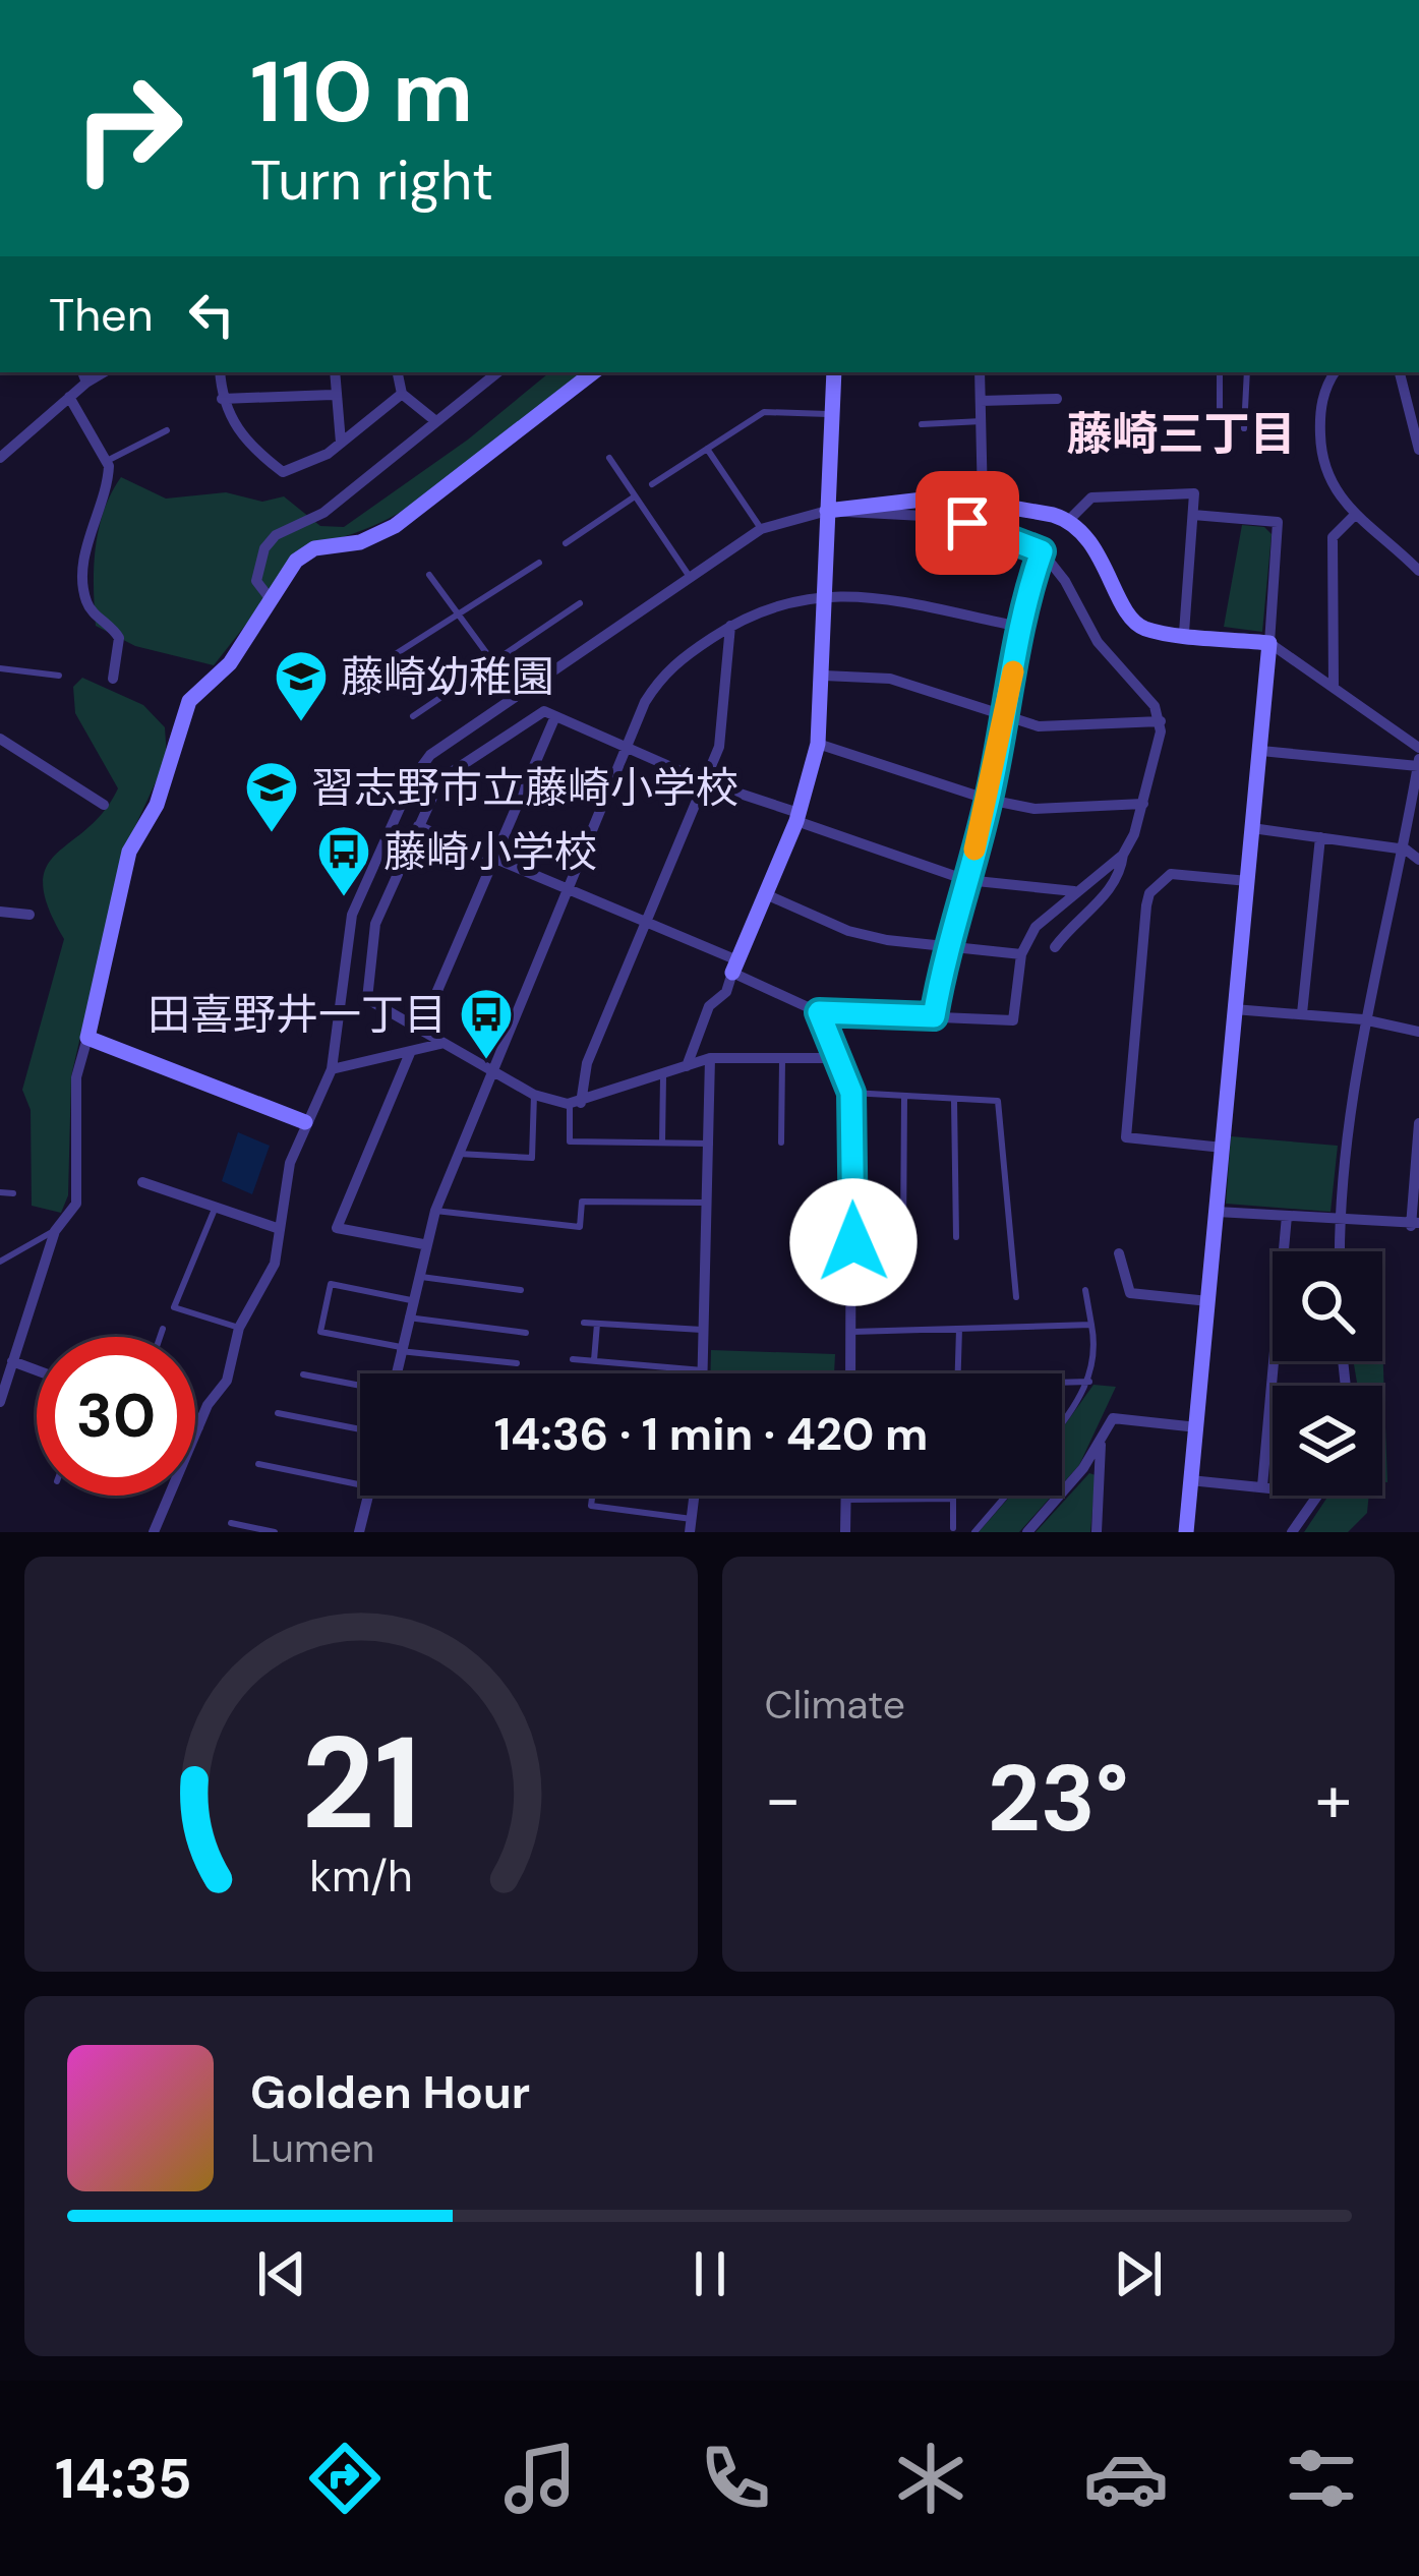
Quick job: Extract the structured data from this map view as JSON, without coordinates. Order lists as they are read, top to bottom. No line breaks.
{"districts":["藤崎三丁目"],"places":{"school or university":["藤崎幼稚園","習志野市立藤崎小学校"],"bus stop":["藤崎小学校","田喜野井一丁目"]},"page":{"turn":["110 m","Turn right"],"then":"Then","limit":"30","trip":"14:36 · 1 min · 420 m","tile":"Climate","heat":["−","23°","+"],"song":["Golden Hour","Lumen"],"tabs":"14:35","gauge":["21","km/h"]}}
